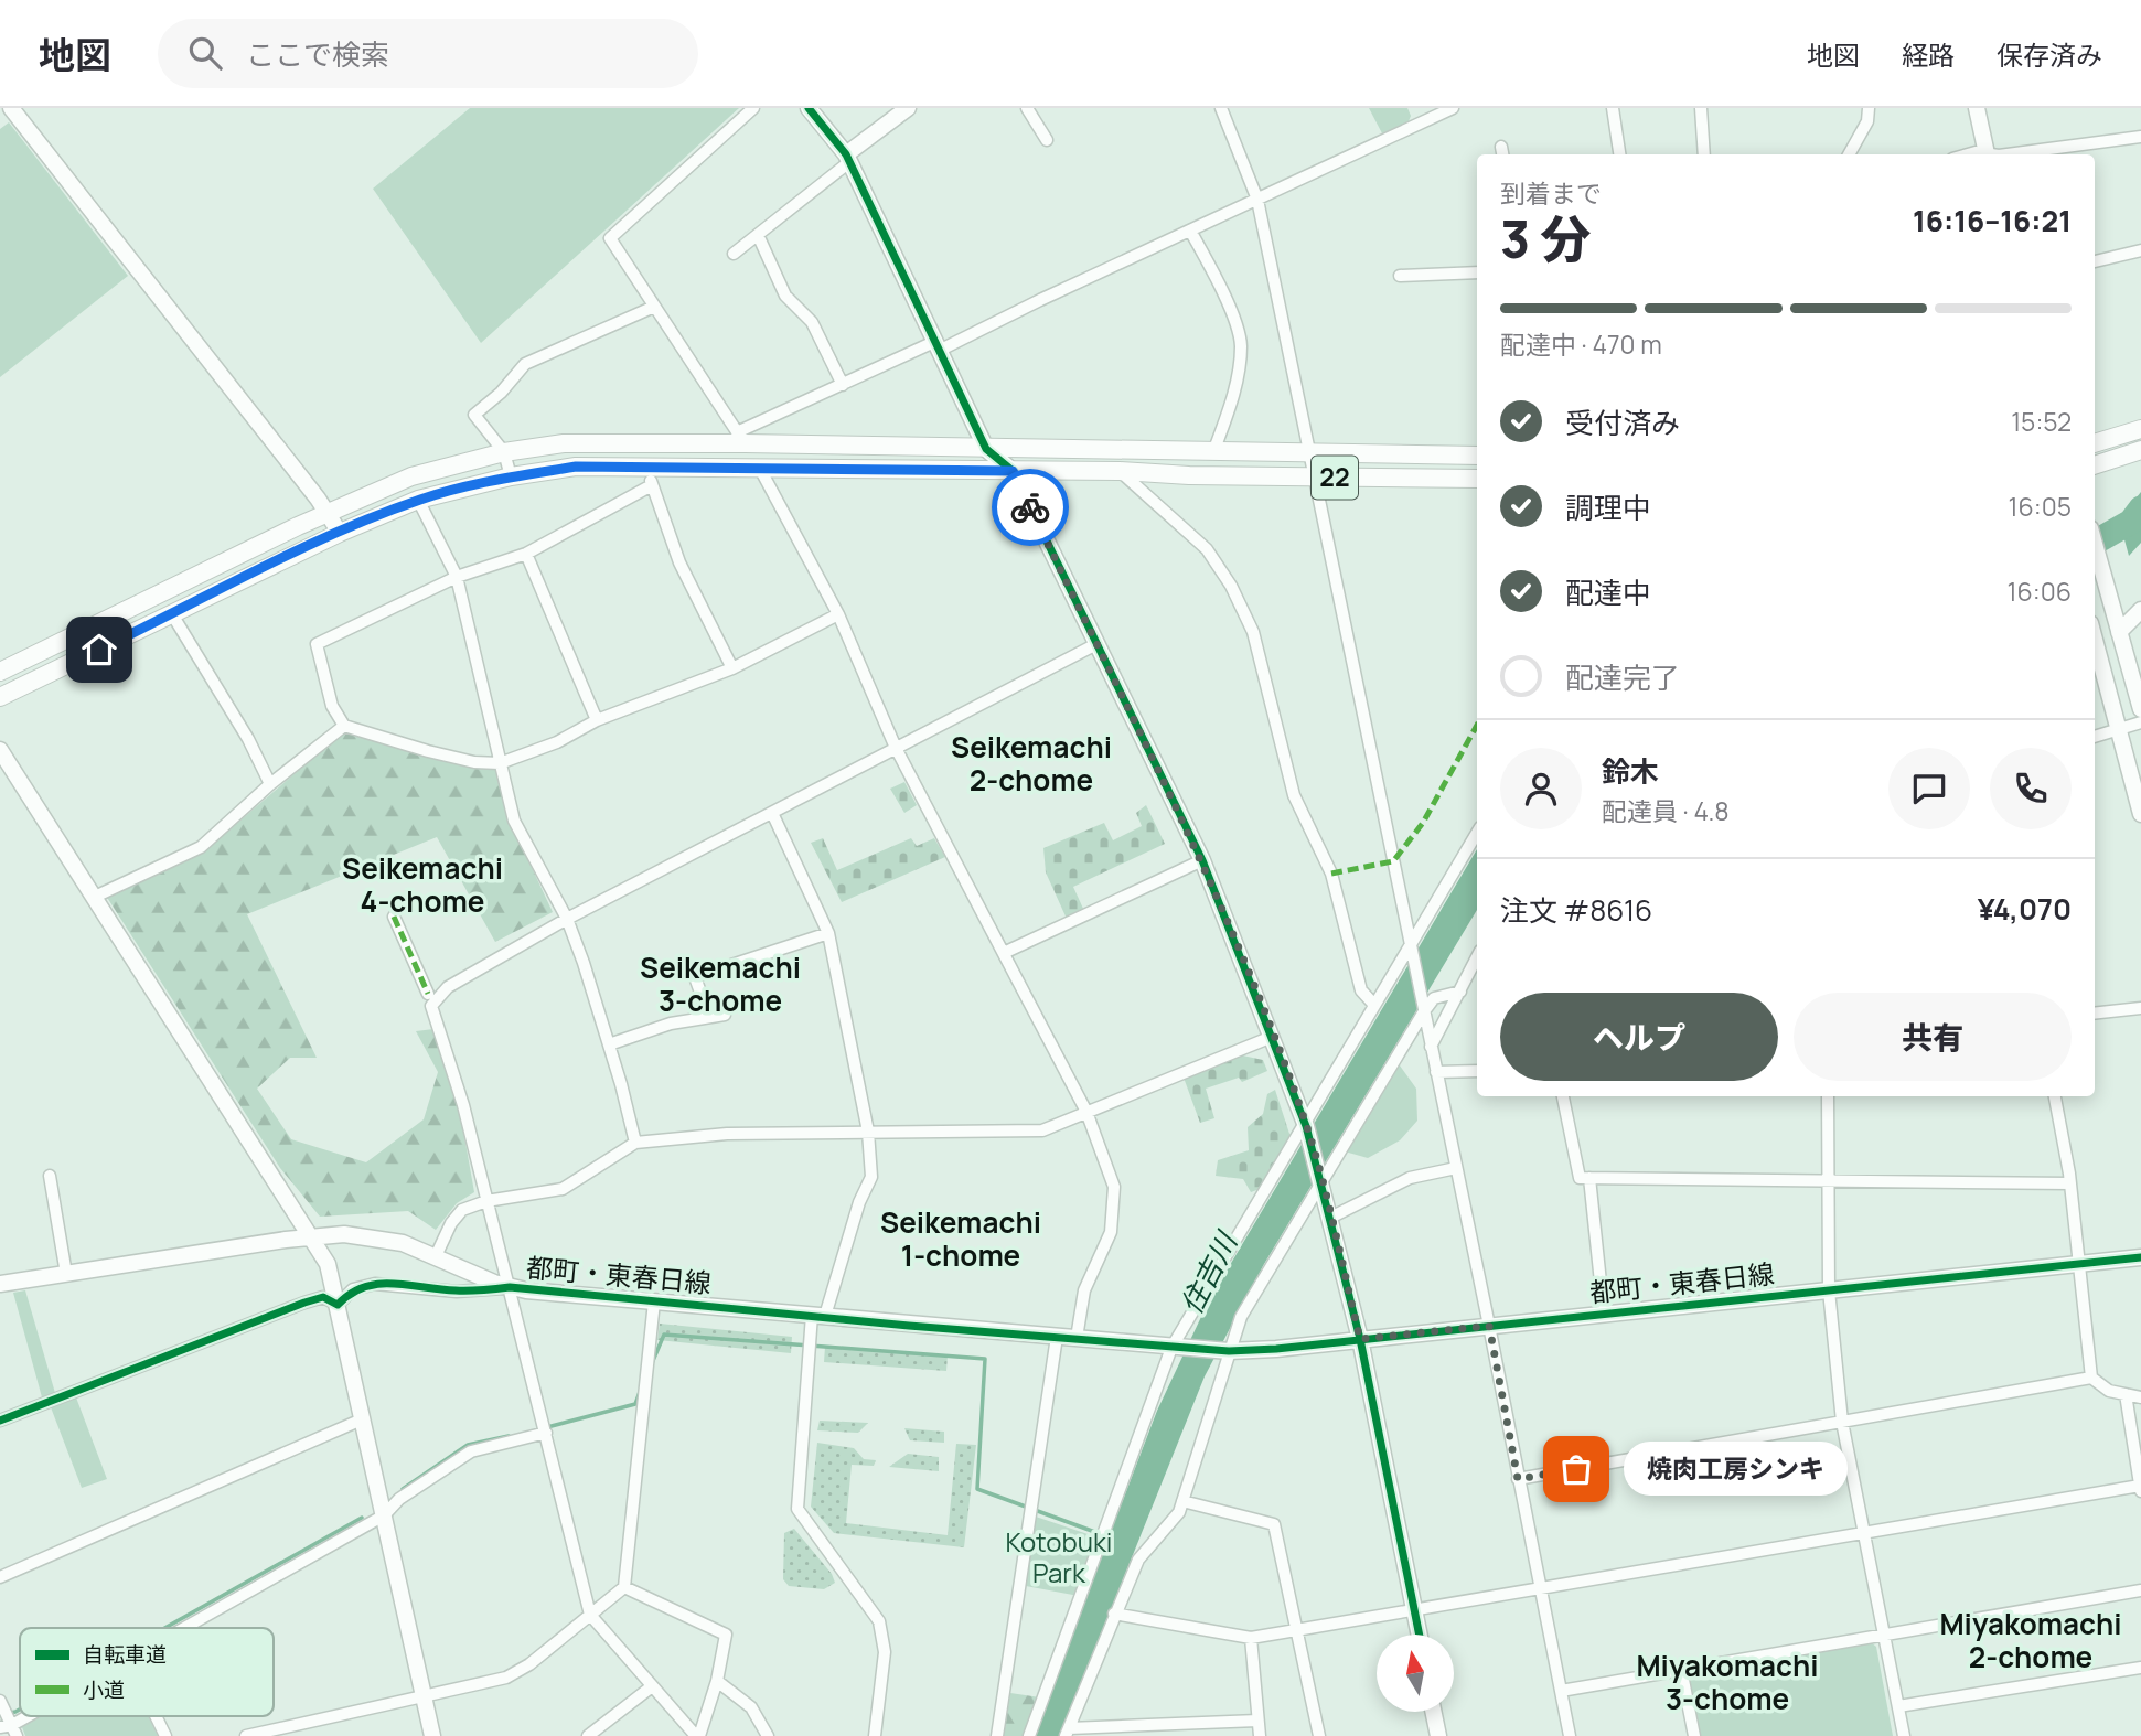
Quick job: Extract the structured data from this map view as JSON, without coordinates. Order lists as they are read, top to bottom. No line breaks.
{"streets":{"main road":["22"],"street":["都町・東春日線"]},"districts":["Seikemachi 2-chome","Seikemachi 4-chome","Seikemachi 3-chome","Seikemachi 1-chome","Miyakomachi 2-chome","Miyakomachi 3-chome"],"water":["住吉川"],"parks":["Kotobuki Park"],"places":["焼肉工房シンキ"],"legend":["自転車道","小道"],"north":"top","page":{"header":"地図","search":"ここで検索","nav":["地図","経路","保存済み"],"heading":["3 分","到着まで","16:16–16:21"],"panel":["鈴木","配達員 · 4.8","注文 #8616","¥4,070"],"bar":"配達中 · 470 m","list":[["受付済み","15:52"],["調理中","16:05"],["配達中","16:06"],"配達完了"],"buttons":["ヘルプ","共有"],"bubble":"焼肉工房シンキ"}}
